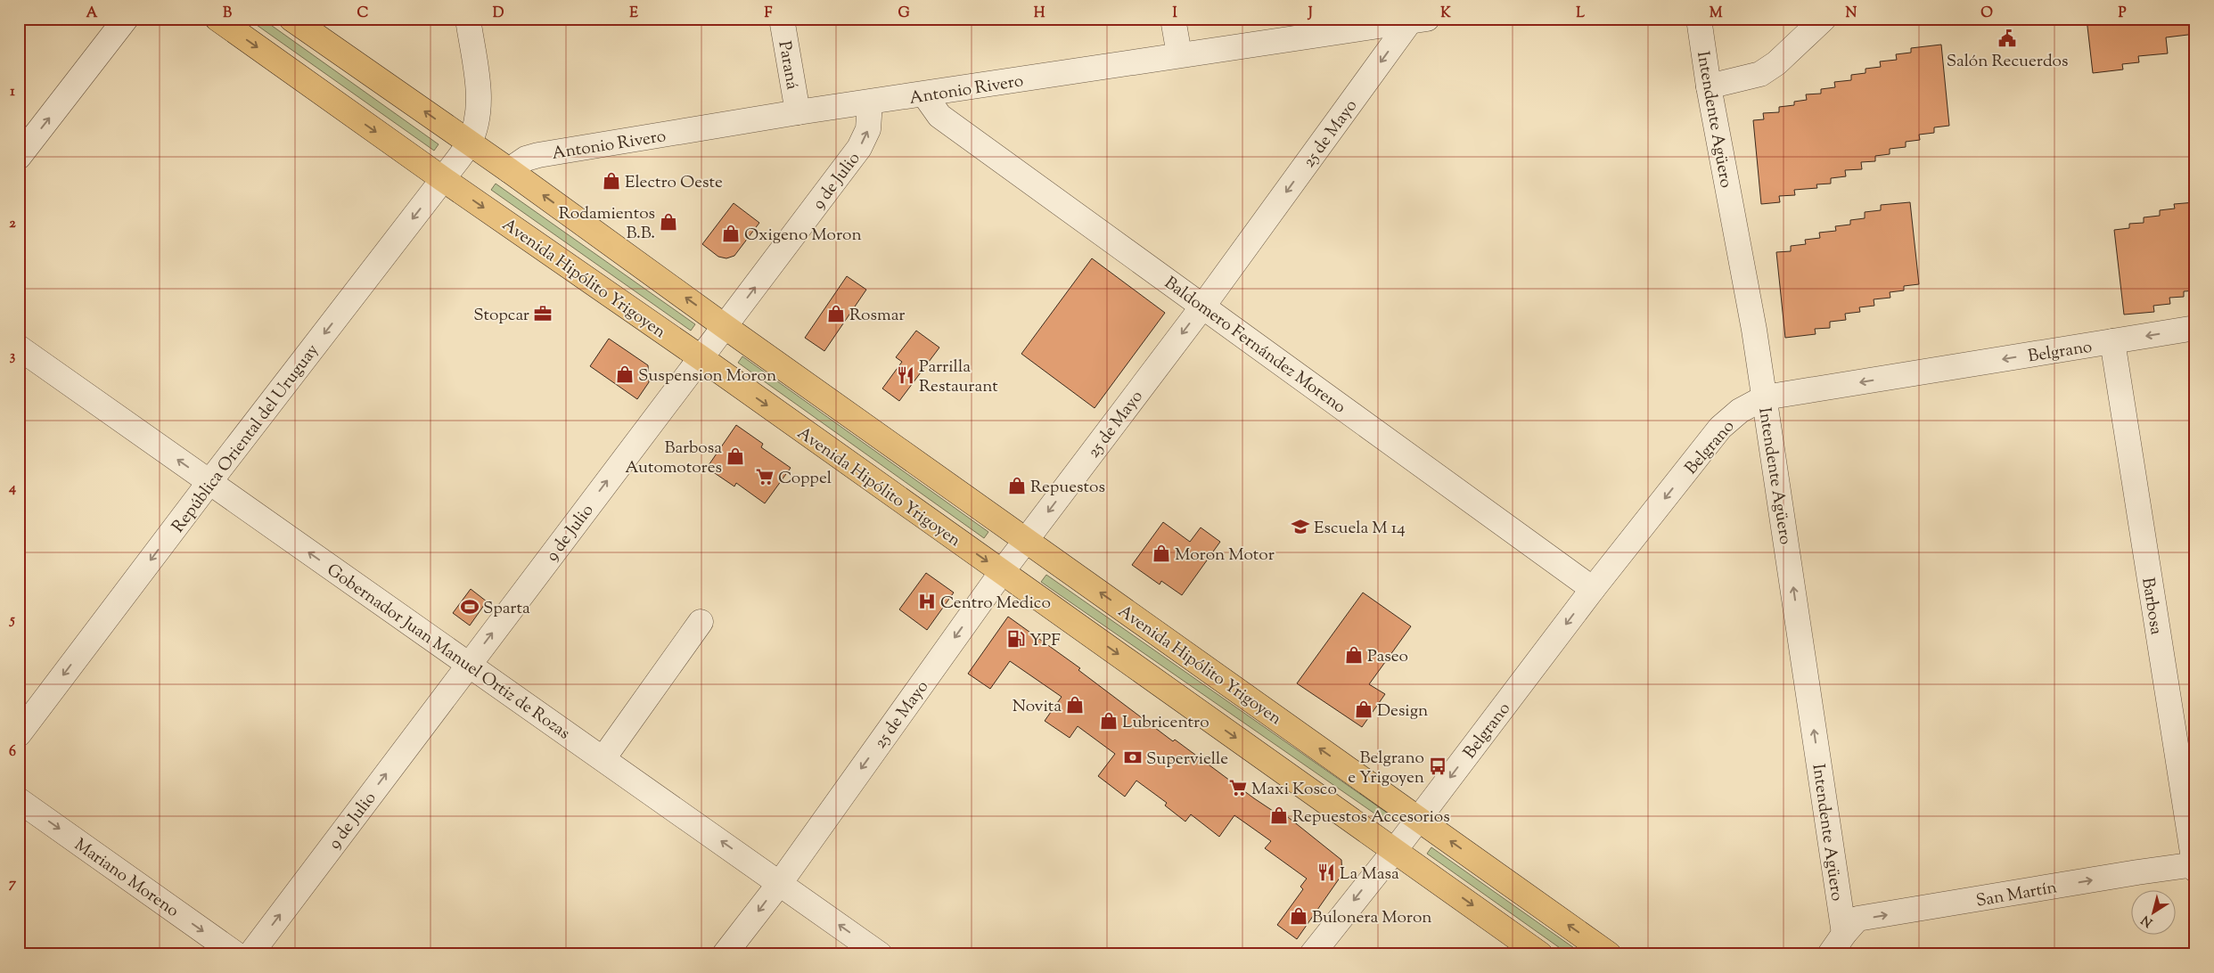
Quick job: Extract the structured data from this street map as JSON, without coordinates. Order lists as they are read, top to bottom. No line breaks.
{"streets":{"main road":["Avenida Hipólito Yrigoyen"],"street":["Paraná","Antonio Rivero","Intendente Agüero","25 de Mayo","9 de Julio","Baldomero Fernández Moreno","Belgrano","República Oriental del Uruguay","Barbosa","Gobernador Juan Manuel Ortiz de Rozas","Mariano Moreno","San Martín"]},"crossings":[["Paraná","Antonio Rivero"],["Antonio Rivero","25 de Mayo"],["Antonio Rivero","9 de Julio"],["Antonio Rivero","Avenida Hipólito Yrigoyen"],["Antonio Rivero","Baldomero Fernández Moreno"],["Intendente Agüero","Belgrano"],["Intendente Agüero","San Martín"],["25 de Mayo","Avenida Hipólito Yrigoyen"],["25 de Mayo","Baldomero Fernández Moreno"],["25 de Mayo","Gobernador Juan Manuel Ortiz de Rozas"],["9 de Julio","Avenida Hipólito Yrigoyen"],["9 de Julio","Gobernador Juan Manuel Ortiz de Rozas"],["Avenida Hipólito Yrigoyen","Belgrano"],["Avenida Hipólito Yrigoyen","República Oriental del Uruguay"],["Baldomero Fernández Moreno","Belgrano"],["Belgrano","Barbosa"],["República Oriental del Uruguay","Gobernador Juan Manuel Ortiz de Rozas"],["Barbosa","San Martín"]],"one_way":["Intendente Agüero","25 de Mayo","9 de Julio","Belgrano","República Oriental del Uruguay","Gobernador Juan Manuel Ortiz de Rozas","Mariano Moreno","San Martín"],"places":{"public building":["Salón Recuerdos"],"shop":["Electro Oeste","Rodamientos B.B.","Oxigeno Moron","Rosmar","Suspension Moron","Barbosa Automotores","Repuestos","Moron Motor","Paseo","Novita","Design","Lubricentro","Repuestos Accesorios","Bulonera Moron"],"office":["Stopcar"],"restaurant":["Parrilla Restaurant","La Masa"],"supermarket":["Coppel","Maxi Kosco"],"school or university":["Escuela M 14"],"hospital":["Centro Medico"],"sports":["Sparta"],"fuel station":["YPF"],"bank":["Supervielle"],"bus stop":["Belgrano e Yrigoyen"]},"north":"bottom left","grid":{"columns":["A","B","C","D","E","F","G","H","I","J","K","L","M","N","O","P"],"rows":["1","2","3","4","5","6","7"]}}
